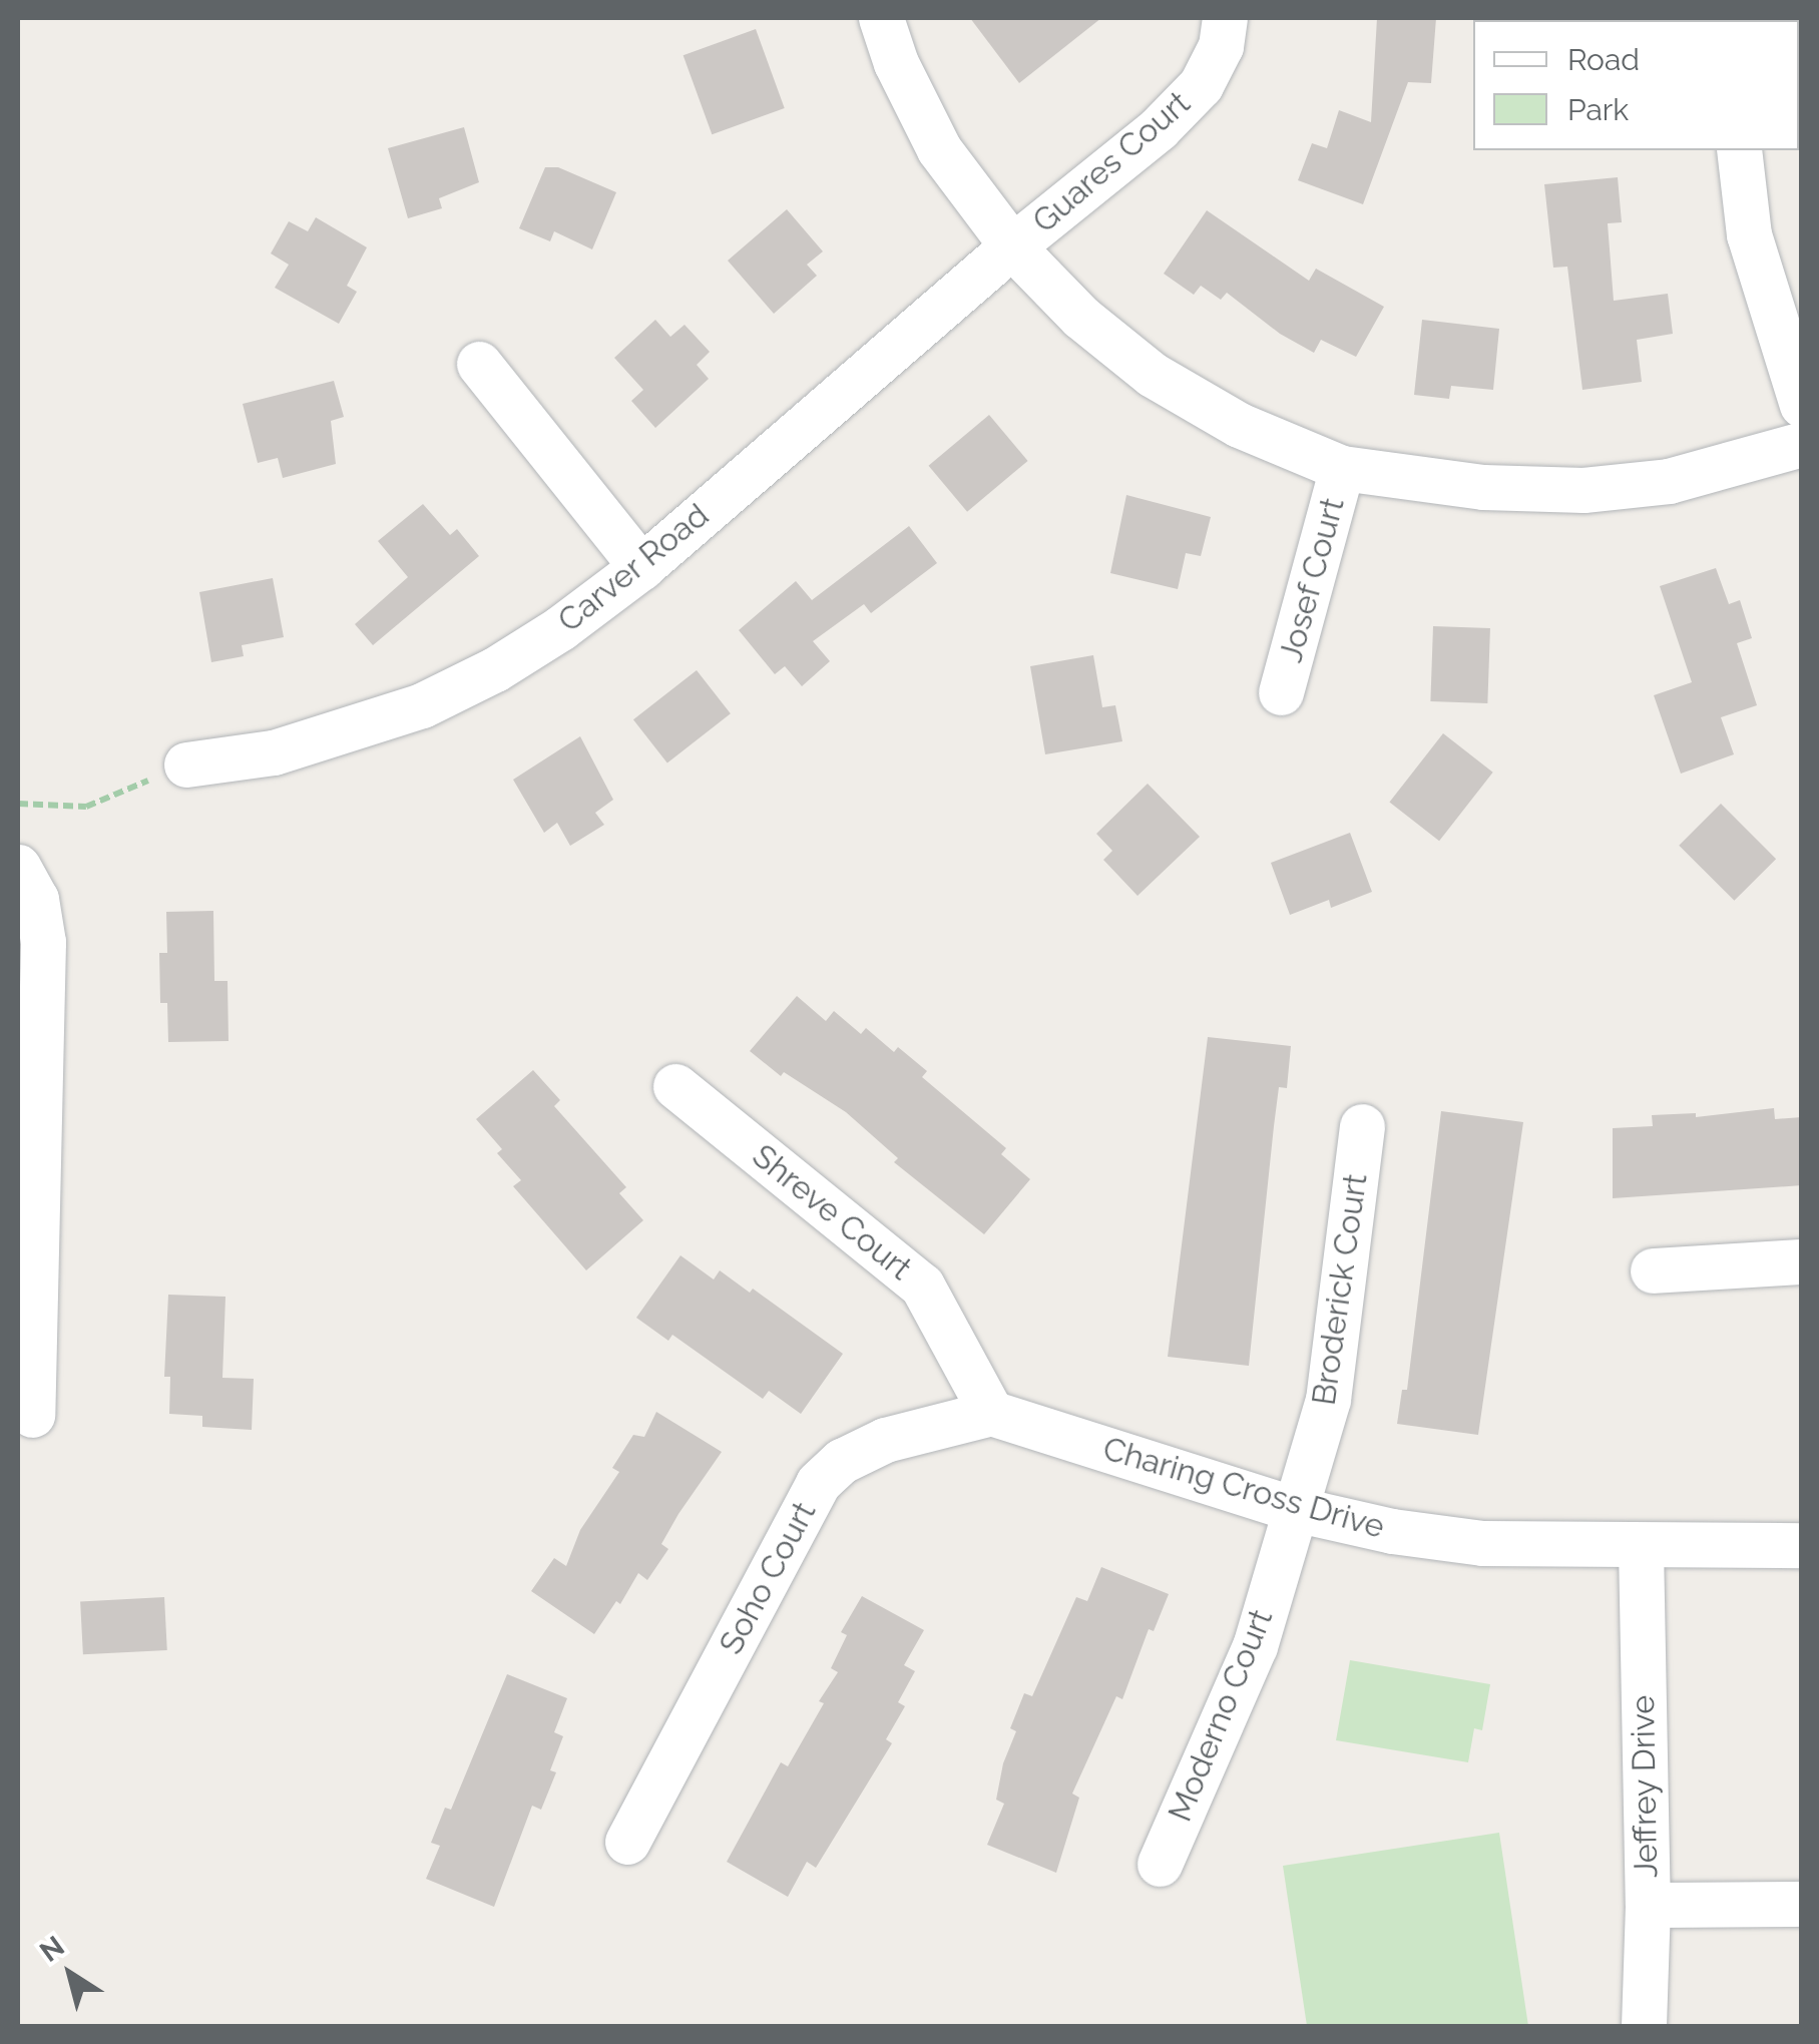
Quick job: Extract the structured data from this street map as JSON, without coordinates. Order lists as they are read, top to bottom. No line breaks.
{"streets":{"street":["Guares Court","Carver Road","Josef Court","Shreve Court","Broderick Court","Charing Cross Drive","Soho Court","Moderno Court","Jeffrey Drive"]},"crossings":[["Guares Court","Carver Road"],["Shreve Court","Charing Cross Drive"],["Shreve Court","Soho Court"],["Broderick Court","Charing Cross Drive"],["Broderick Court","Moderno Court"],["Charing Cross Drive","Soho Court"],["Charing Cross Drive","Moderno Court"],["Charing Cross Drive","Jeffrey Drive"]],"legend":["Road","Park"],"north":"top left"}
